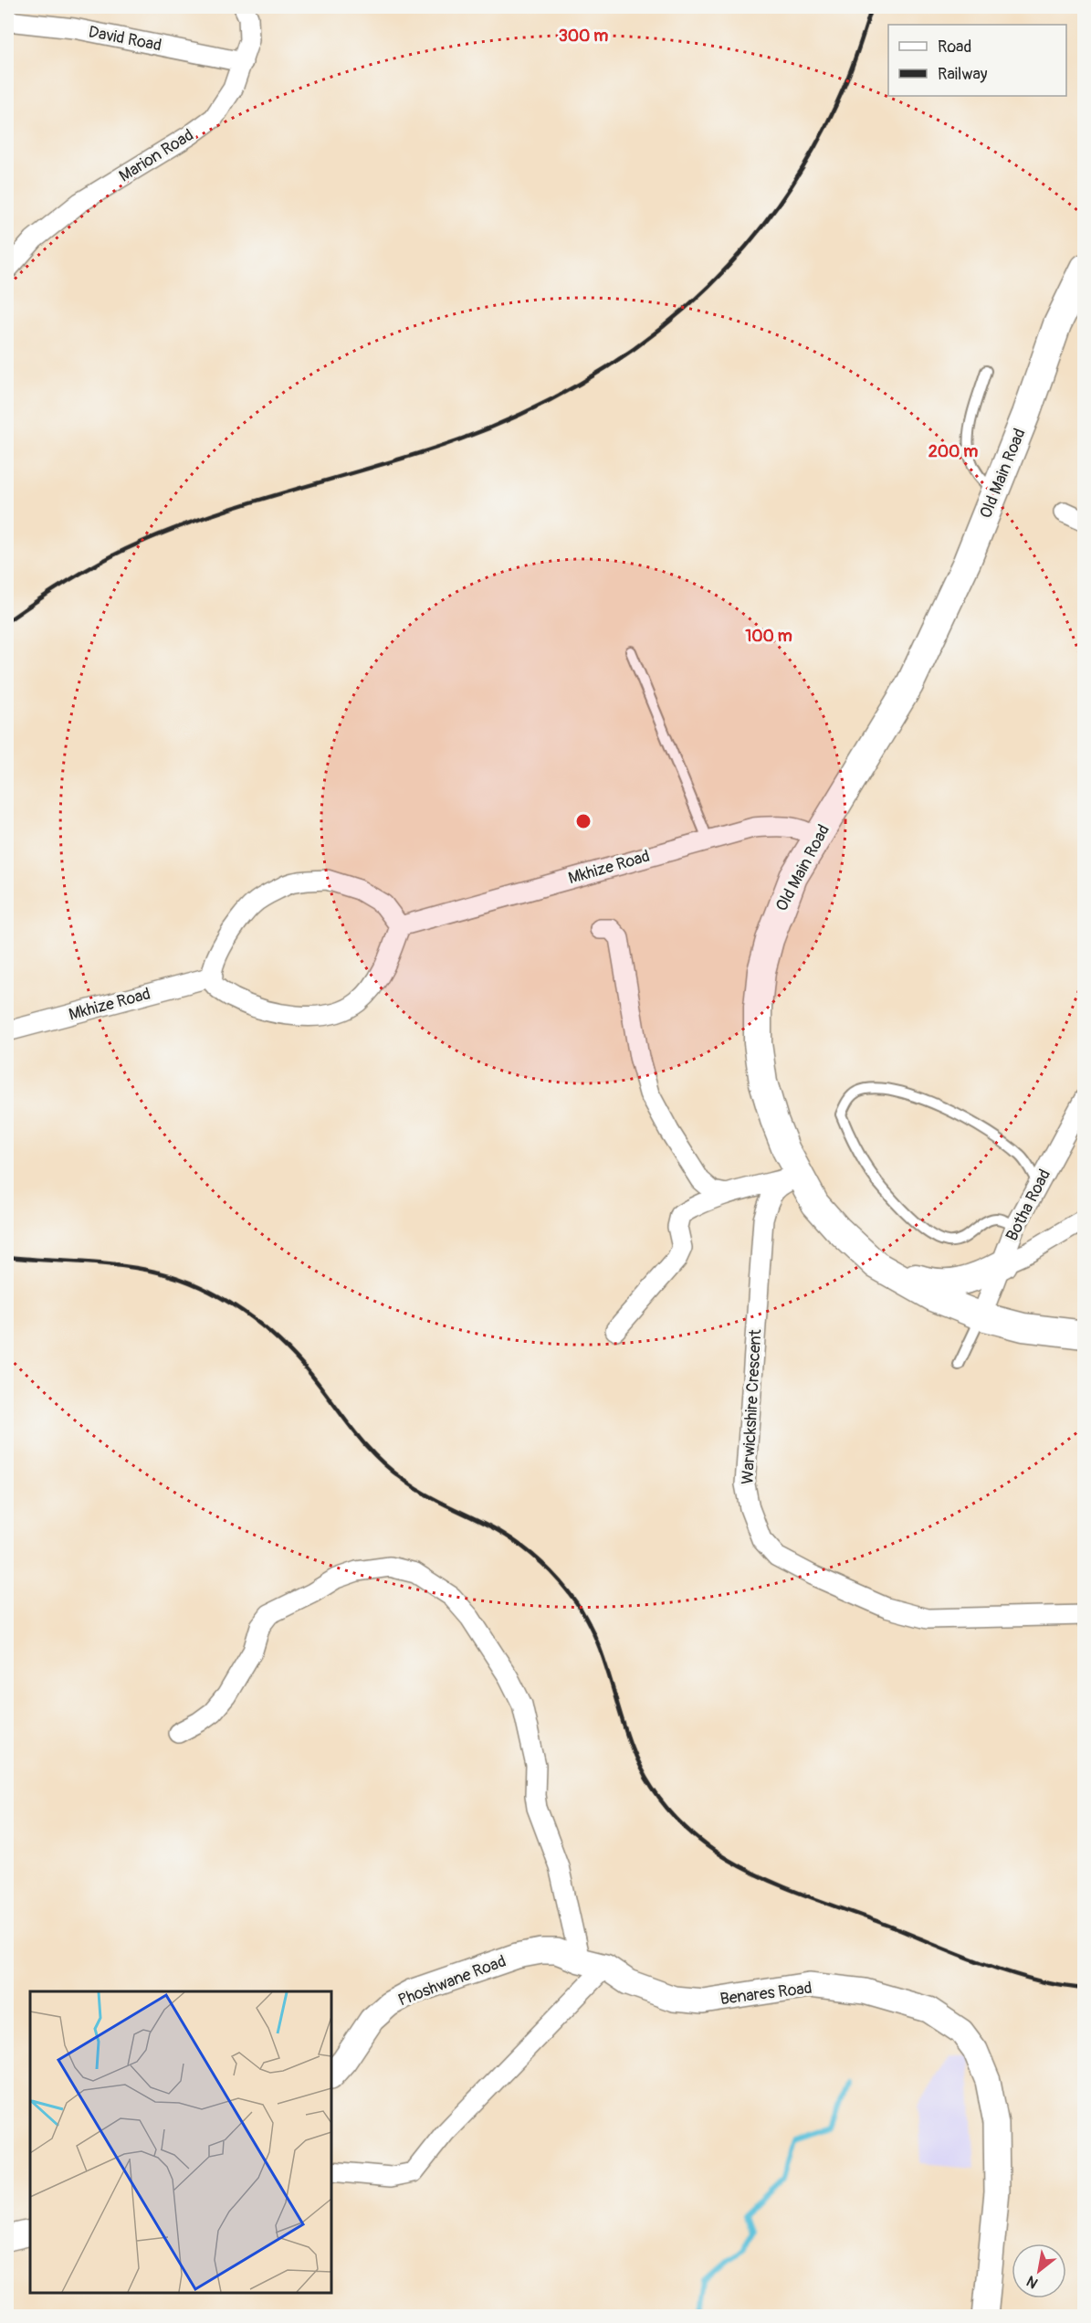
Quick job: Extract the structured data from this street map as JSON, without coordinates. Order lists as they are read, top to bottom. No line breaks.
{"streets":{"main road":["Old Main Road"],"street":["David Road","Marion Road","Mkhize Road","Botha Road","Warwickshire Crescent","Phoshwane Road","Benares Road"]},"crossings":[["David Road","Marion Road"],["Old Main Road","Mkhize Road"],["Old Main Road","Botha Road"],["Old Main Road","Warwickshire Crescent"],["Phoshwane Road","Benares Road"]],"legend":["Road","Railway"],"north":"bottom left","rings":["300 m","200 m","100 m"]}
